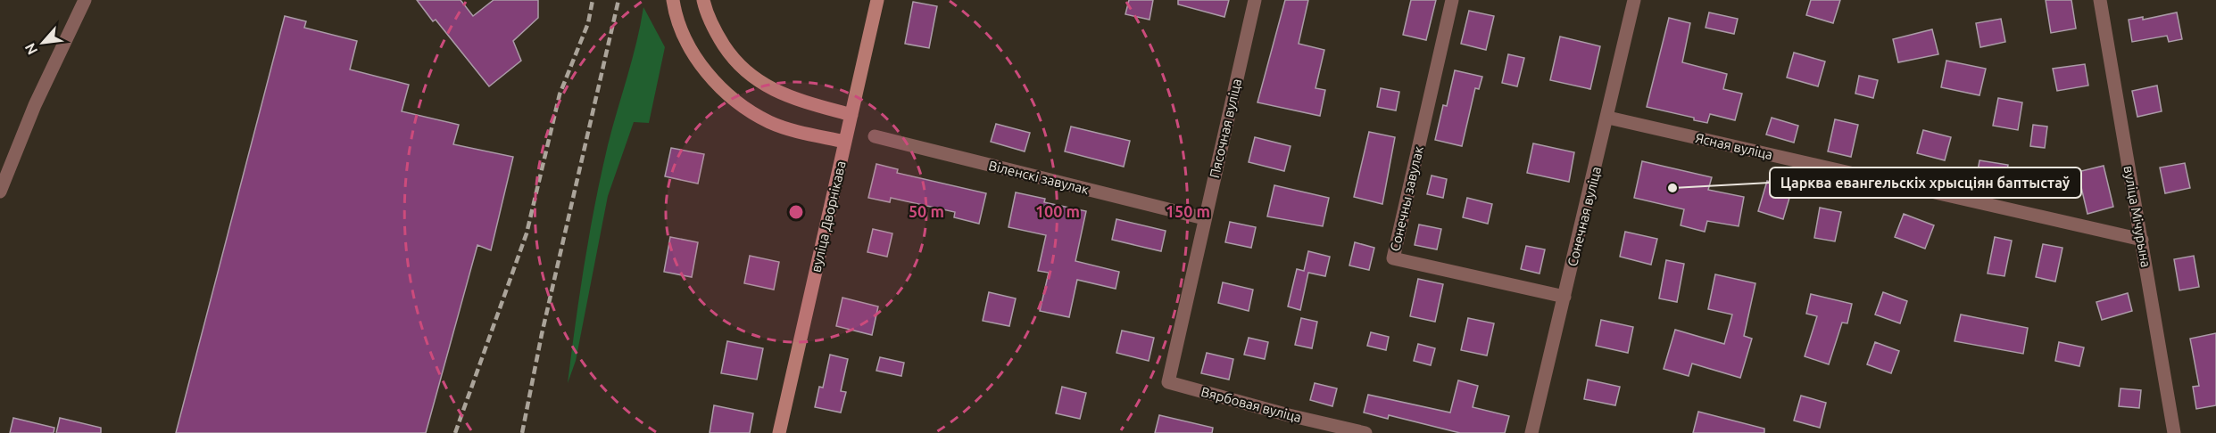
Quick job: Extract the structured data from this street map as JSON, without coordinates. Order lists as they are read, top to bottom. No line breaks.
{"streets":{"main road":["вуліца Дворнікава"],"street":["Пясочная вуліца","Ясная вуліца","Віленскі завулак","Сонечны завулак","Сонечная вуліца","вуліца Мічурына","Вярбовая вуліца"]},"crossings":[["Пясочная вуліца","Віленскі завулак"],["Пясочная вуліца","Вярбовая вуліца"],["Ясная вуліца","Сонечная вуліца"],["Ясная вуліца","вуліца Мічурына"],["Сонечны завулак","Сонечная вуліца"]],"places":["Царква евангельскіх хрысціян баптыстаў"],"north":"bottom left","rings":["50 m","100 m","150 m"]}
